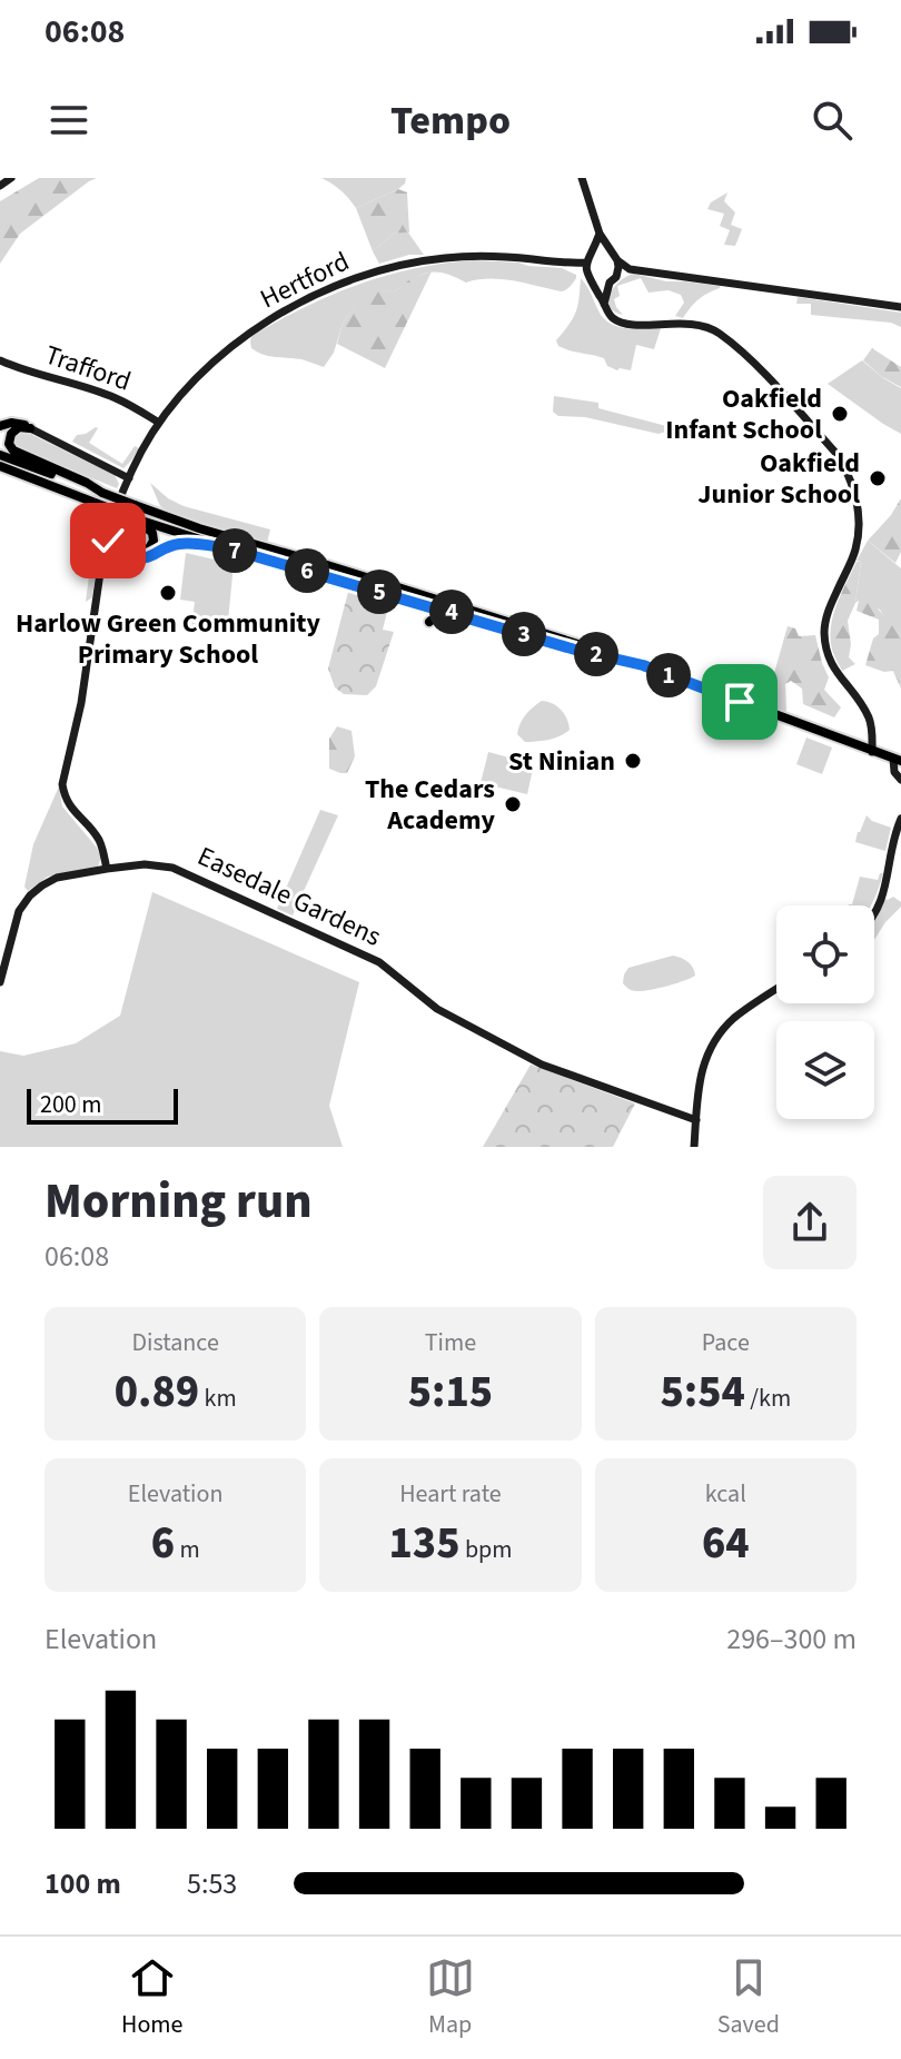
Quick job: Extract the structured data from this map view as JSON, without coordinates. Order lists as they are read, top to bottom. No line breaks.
{"streets":{"street":["Hertford","Trafford","Easedale Gardens"]},"crossings":[["Hertford","Trafford"],["Hertford","Easedale Gardens"]],"places":["Oakfield Infant School","Oakfield Junior School","Harlow Green Community Primary School","St Ninian","The Cedars Academy"],"scale_bar":"200 m","page":{"status":"06:08","header":"Tempo","pins":["7","6","5","4","3","2","1"],"scale":"200 m","heading":["Morning run","06:08"],"stats":[["Distance","0.89 km"],["Time","5:15"],["Pace","5:54 /km"],["Elevation","6 m"],["Heart rate","135 bpm"],["kcal","64"]],"chart":["Elevation","296–300 m"],"list":[{"name":"100 m","note":"5:53"}],"tabs":["Home","Map","Saved"]}}
